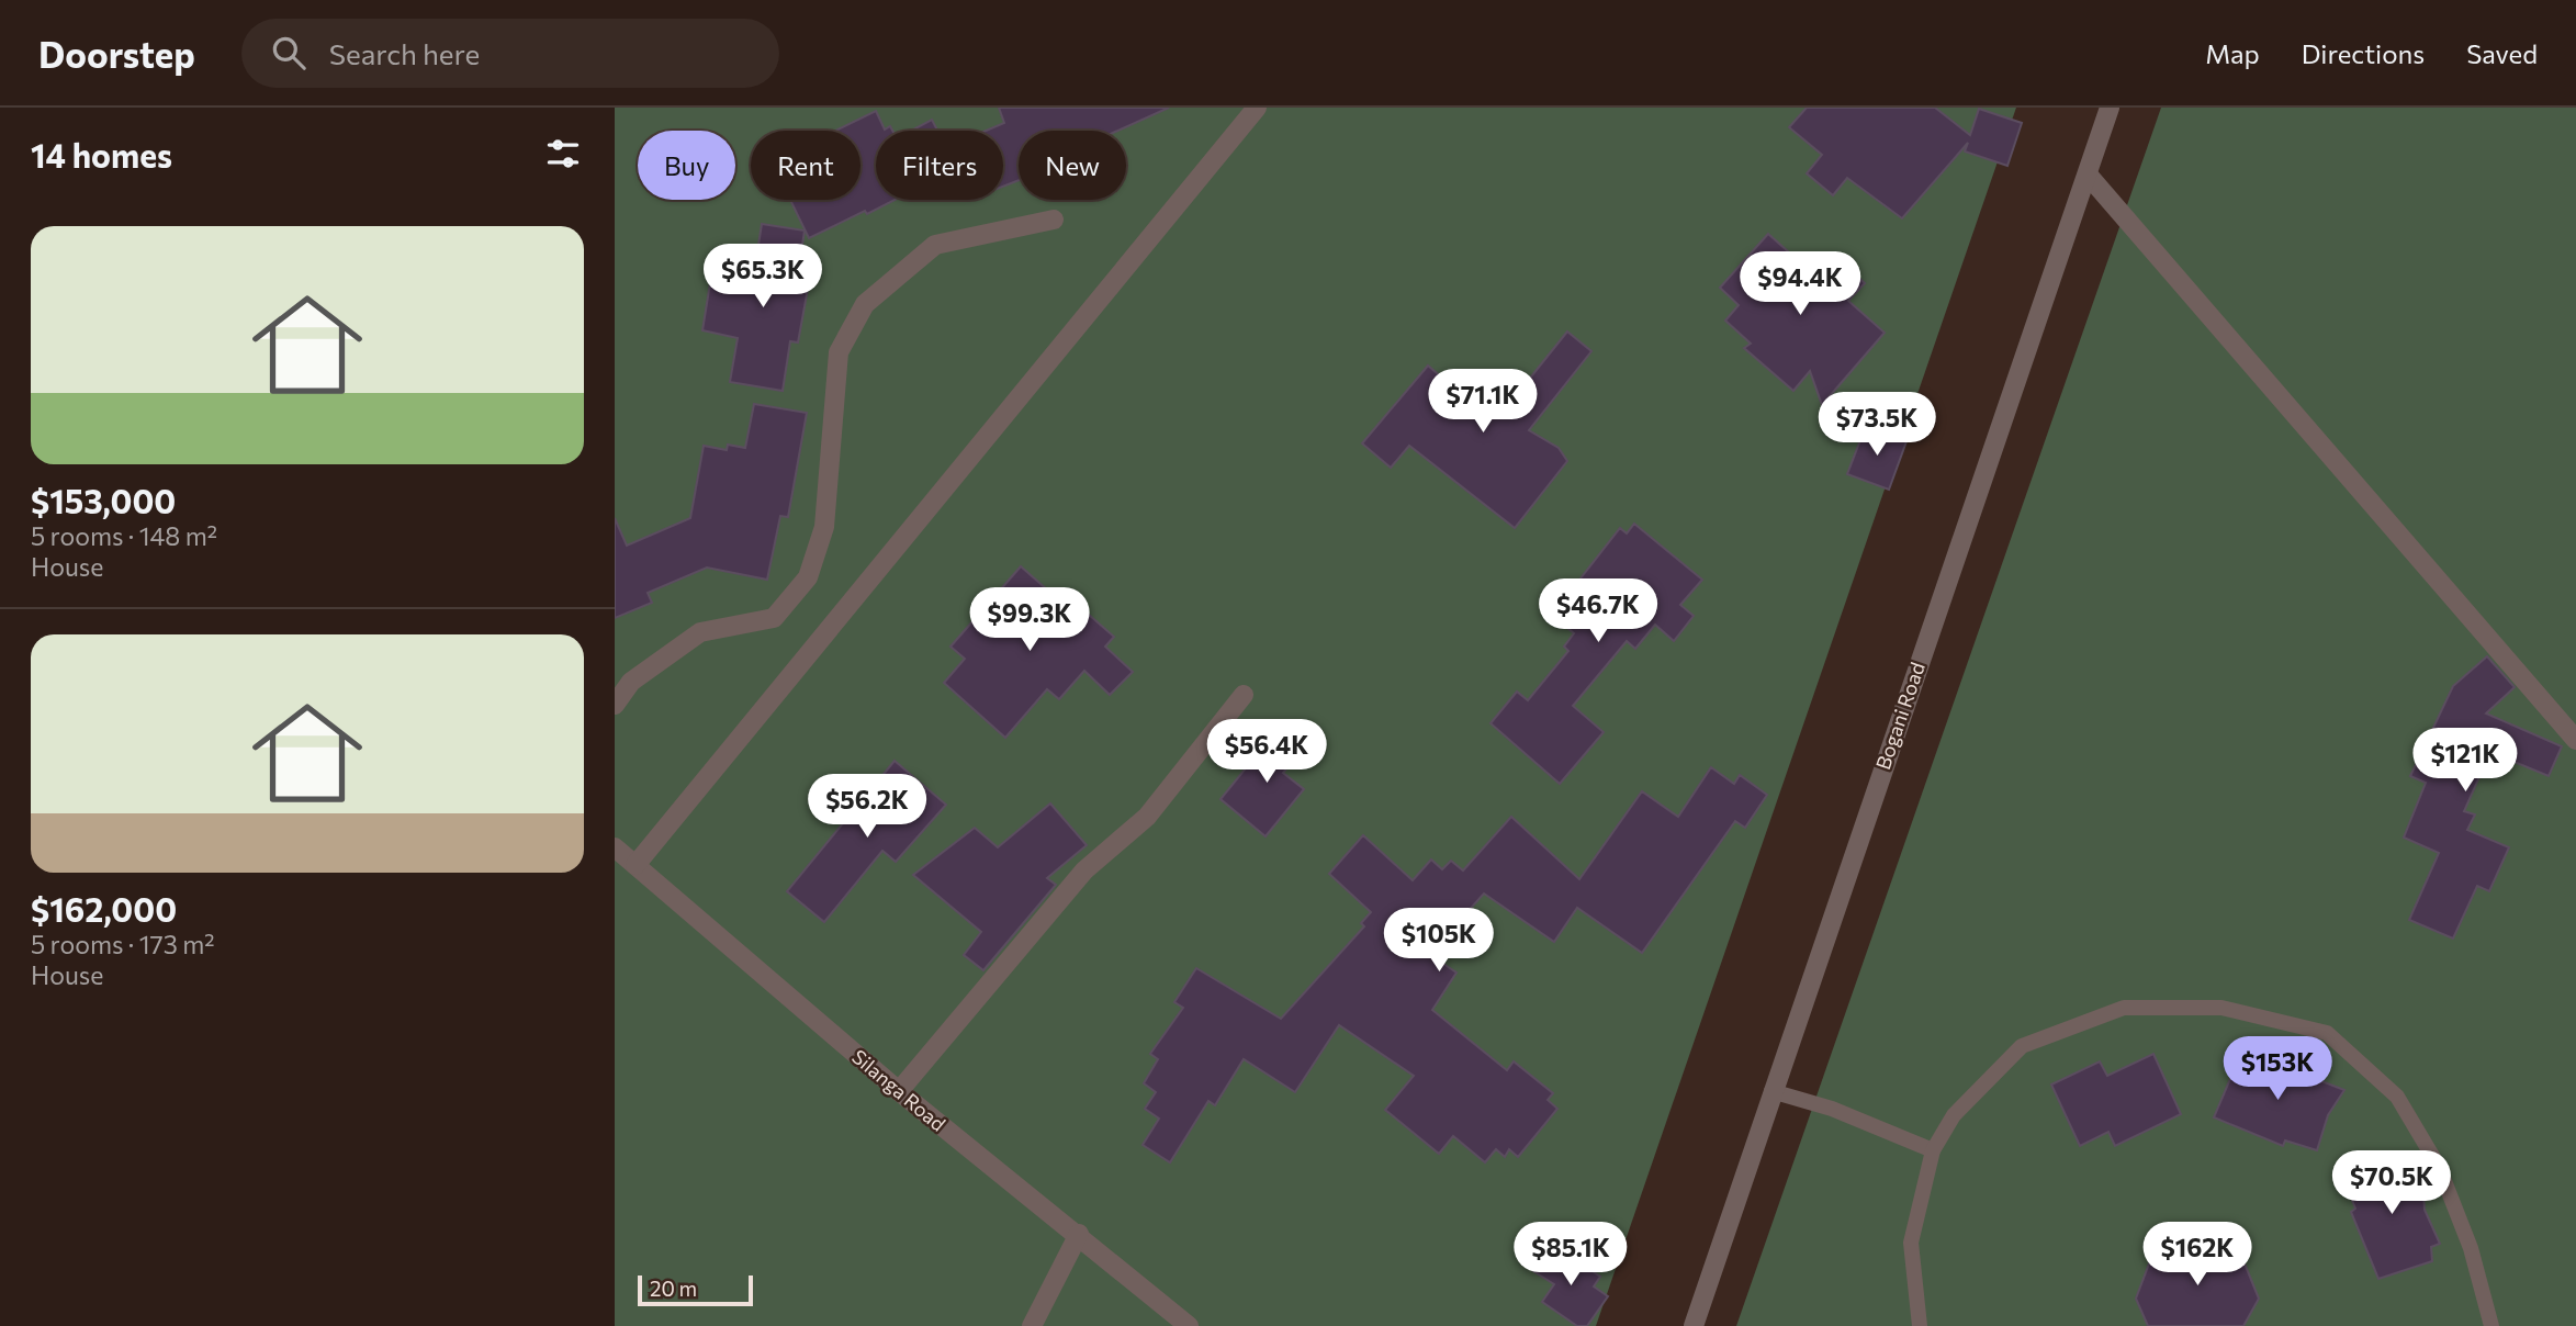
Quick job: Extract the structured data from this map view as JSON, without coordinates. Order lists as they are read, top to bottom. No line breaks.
{"streets":{"street":["Bogani Road","Silanga Road"]},"scale_bar":"20 m","page":{"header":"Doorstep","search":"Search here","nav":["Map","Directions","Saved"],"heading":"14 homes","chip":["Buy","Rent","Filters","New"],"list":[{"name":"$153,000","note":"5 rooms · 148 m² · House"},{"name":"$162,000","note":"5 rooms · 173 m² · House"}],"price":["$65.3K","$94.4K","$71.1K","$73.5K","$46.7K","$99.3K","$56.4K","$121K","$56.2K","$105K","$153K","$70.5K","$85.1K","$162K"],"scale":"20 m"}}
